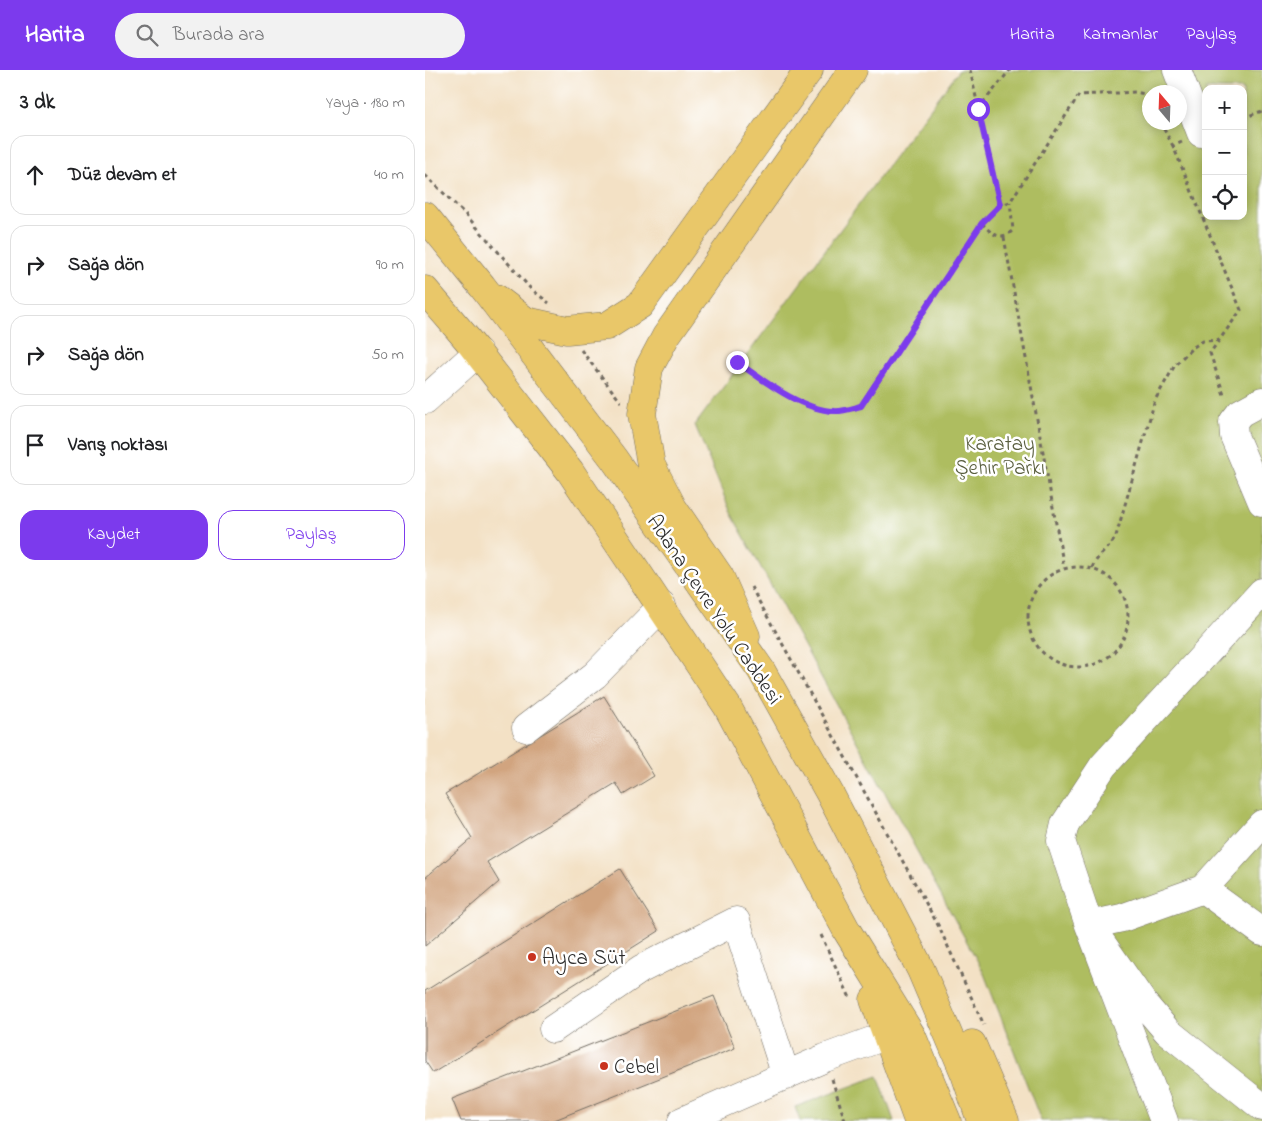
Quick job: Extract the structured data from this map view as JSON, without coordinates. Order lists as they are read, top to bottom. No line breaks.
{"streets":{"main road":["Adana Çevre Yolu Caddesi"]},"parks":["Karatay Şehir Parkı"],"places":["Ayca Süt","Cebel"],"north":"top","page":{"header":"Harita","search":"Burada ara","nav":["Harita","Katmanlar","Paylaş"],"heading":["3 dk","Yaya · 180 m"],"map_buttons":["+","−"],"list":[["Düz devam et","40 m"],["Sağa dön","90 m"],["Sağa dön","50 m"],"Varış noktası"],"buttons":["Kaydet","Paylaş"]}}
